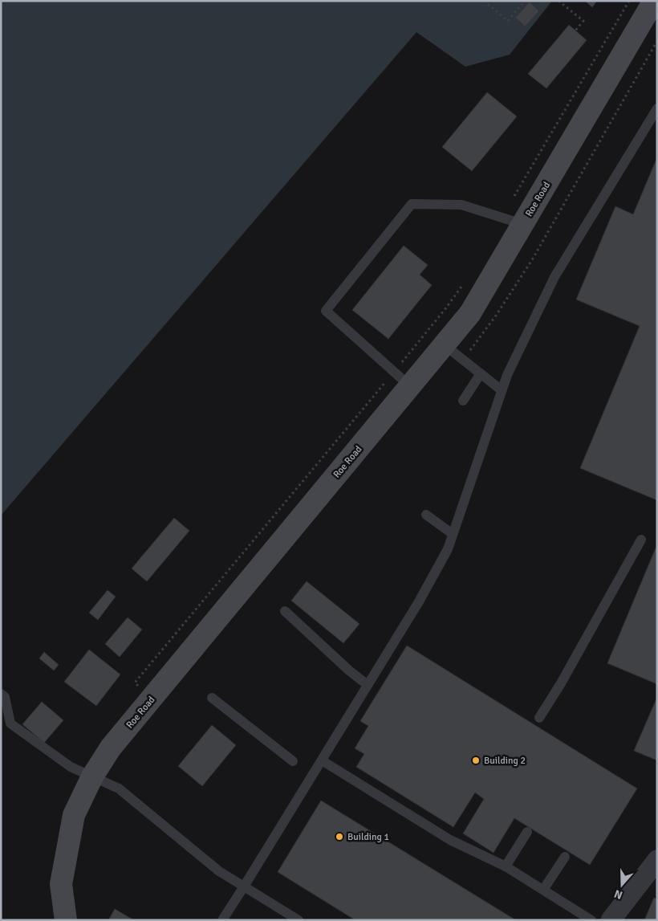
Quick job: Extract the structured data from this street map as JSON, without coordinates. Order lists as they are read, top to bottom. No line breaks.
{"streets":{"main road":["Roe Road"]},"places":["Building 2","Building 1"],"north":"bottom"}
